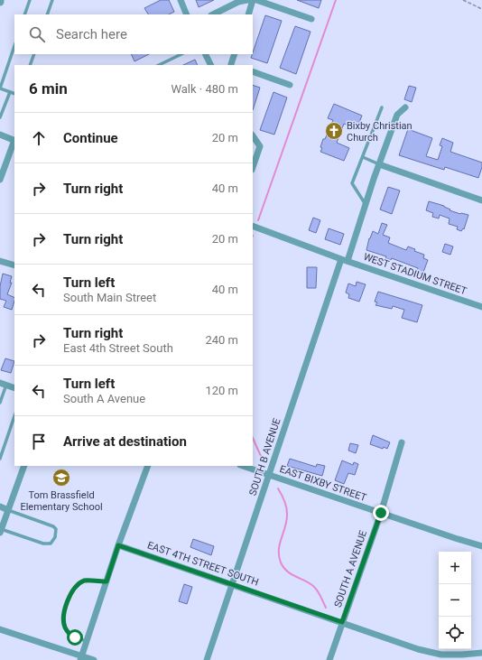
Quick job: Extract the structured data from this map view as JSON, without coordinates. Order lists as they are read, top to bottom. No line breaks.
{"streets":{"street":["WEST STADIUM STREET","SOUTH B AVENUE","EAST BIXBY STREET","EAST 4TH STREET SOUTH","SOUTH A AVENUE"]},"crossings":[["WEST STADIUM STREET","SOUTH B AVENUE"],["SOUTH B AVENUE","EAST BIXBY STREET"],["SOUTH B AVENUE","EAST 4TH STREET SOUTH"],["EAST BIXBY STREET","SOUTH A AVENUE"],["EAST 4TH STREET SOUTH","SOUTH A AVENUE"]],"places":{"church":["Bixby Christian Church"],"school or university":["Tom Brassfield Elementary School"]},"page":{"search":"Search here","heading":["6 min","Walk · 480 m"],"list":[["Continue","20 m"],["Turn right","40 m"],["Turn right","20 m"],["Turn left","South Main Street","40 m"],["Turn right","East 4th Street South","240 m"],["Turn left","South A Avenue","120 m"],"Arrive at destination"],"map_buttons":["+","−"]}}
